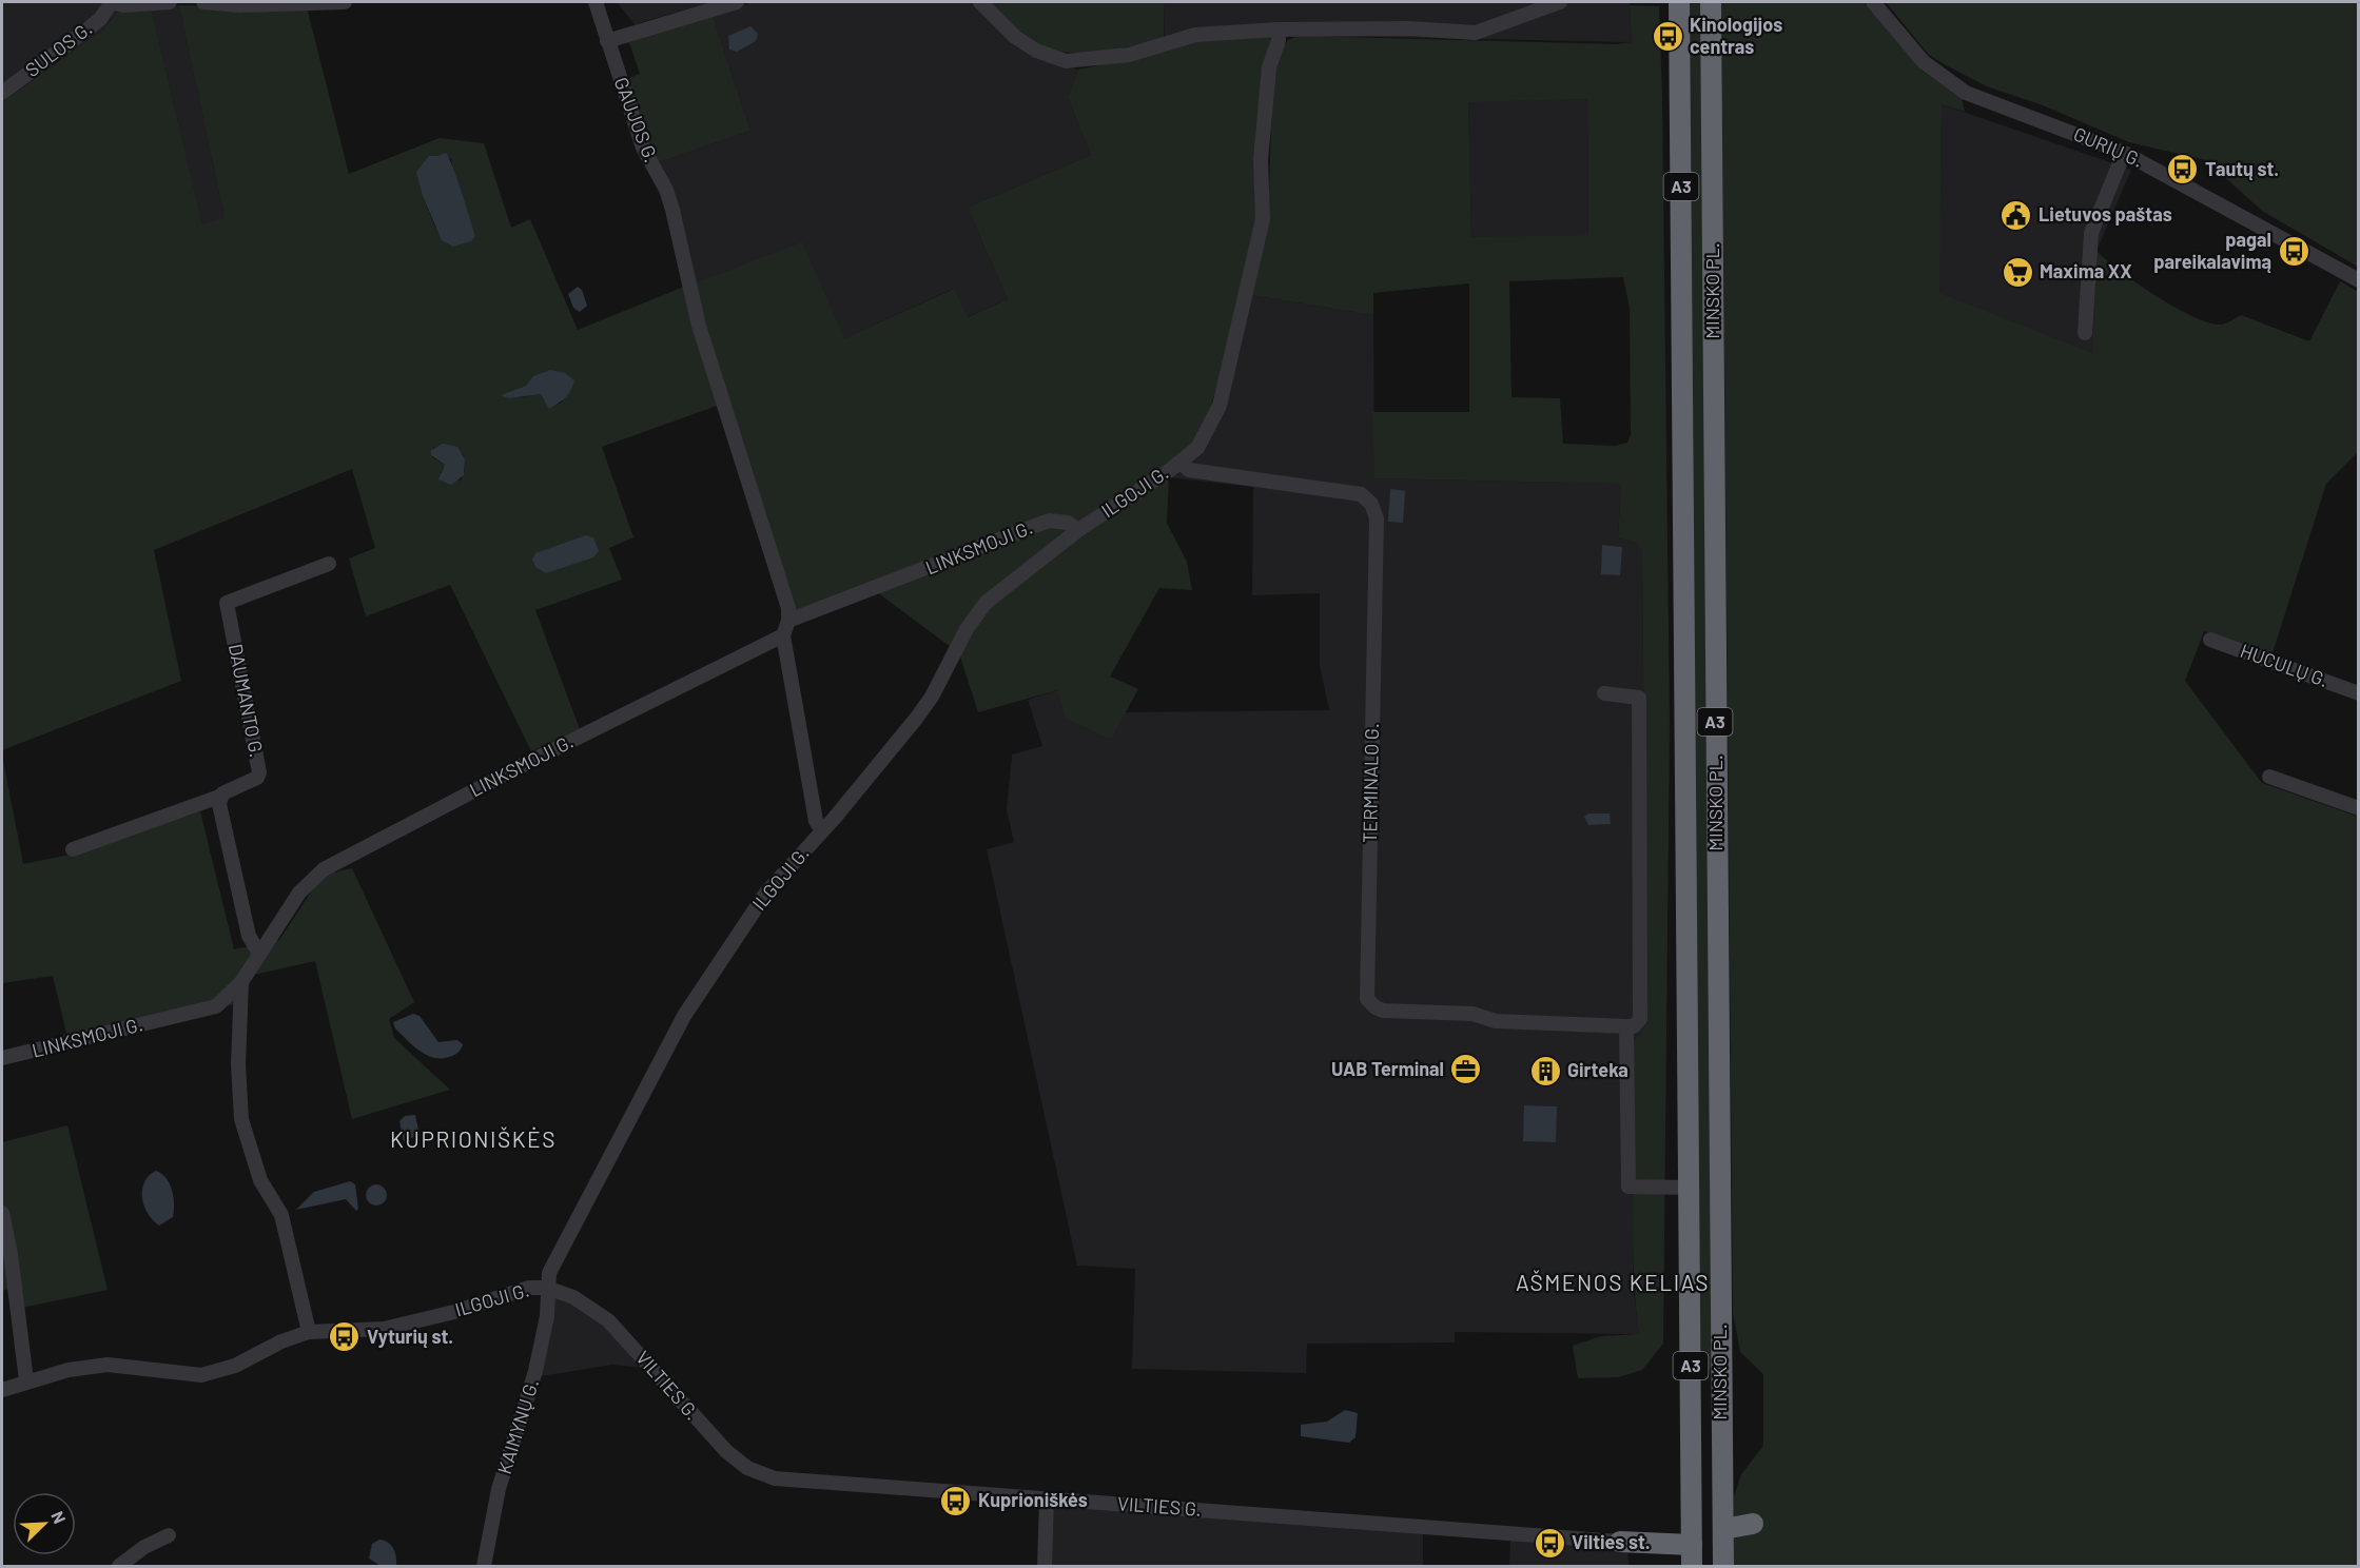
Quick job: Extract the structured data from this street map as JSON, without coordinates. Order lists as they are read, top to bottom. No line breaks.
{"streets":{"highway":["A3","MINSKO PL."],"street":["SULOS G.","GAUJOS G.","GURIŲ G.","ILGOJI G.","LINKSMOJI G.","HUCULŲ G.","DAUMANTO G.","TERMINALO G.","VILTIES G.","KAIMYNŲ G."]},"crossings":[["GAUJOS G.","LINKSMOJI G."],["ILGOJI G.","LINKSMOJI G."],["ILGOJI G.","TERMINALO G."],["ILGOJI G.","VILTIES G."],["ILGOJI G.","KAIMYNŲ G."],["VILTIES G.","KAIMYNŲ G."]],"districts":["KUPRIONIŠKĖS","AŠMENOS KELIAS"],"places":{"bus stop":["Kinologijos centras","Tautų st.","pagal pareikalavimą","Vyturių st.","Kuprioniškės","Vilties st."],"public building":["Lietuvos paštas"],"supermarket":["Maxima XX"],"office":["UAB Terminal"],"building":["Girteka"]},"north":"top right"}
